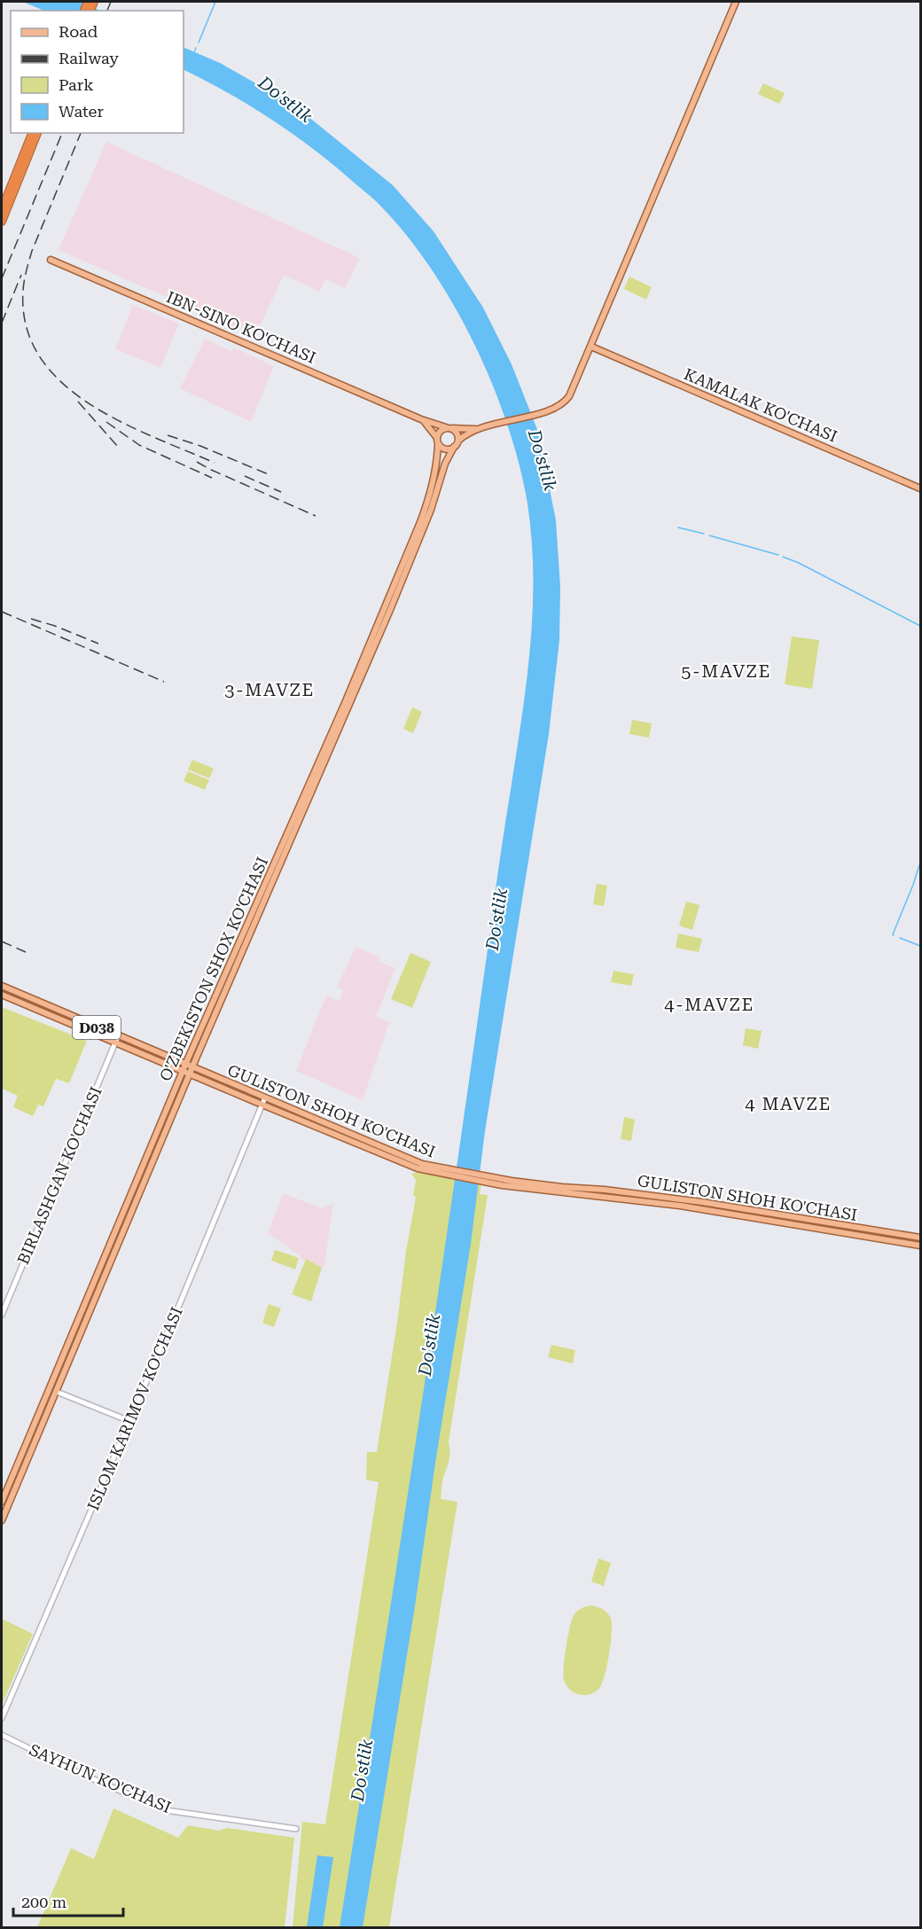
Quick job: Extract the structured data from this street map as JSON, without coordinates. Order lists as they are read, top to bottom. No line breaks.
{"streets":{"main road":["IBN-SINO KO'CHASI","KAMALAK KO'CHASI","O'ZBEKISTON SHOX KO'CHASI","D038","GULISTON SHOH KO'CHASI"],"street":["BIRLASHGAN KO'CHASI","ISLOM KARIMOV KO'CHASI","SAYHUN KO'CHASI"]},"crossings":[["IBN-SINO KO'CHASI","O'ZBEKISTON SHOX KO'CHASI"],["O'ZBEKISTON SHOX KO'CHASI","GULISTON SHOH KO'CHASI"],["GULISTON SHOH KO'CHASI","BIRLASHGAN KO'CHASI"],["GULISTON SHOH KO'CHASI","ISLOM KARIMOV KO'CHASI"]],"districts":["5-MAVZE","3-MAVZE","4-MAVZE","4 MAVZE"],"water":["Do'stlik"],"legend":["Road","Railway","Park","Water"],"scale_bar":"200 m"}
